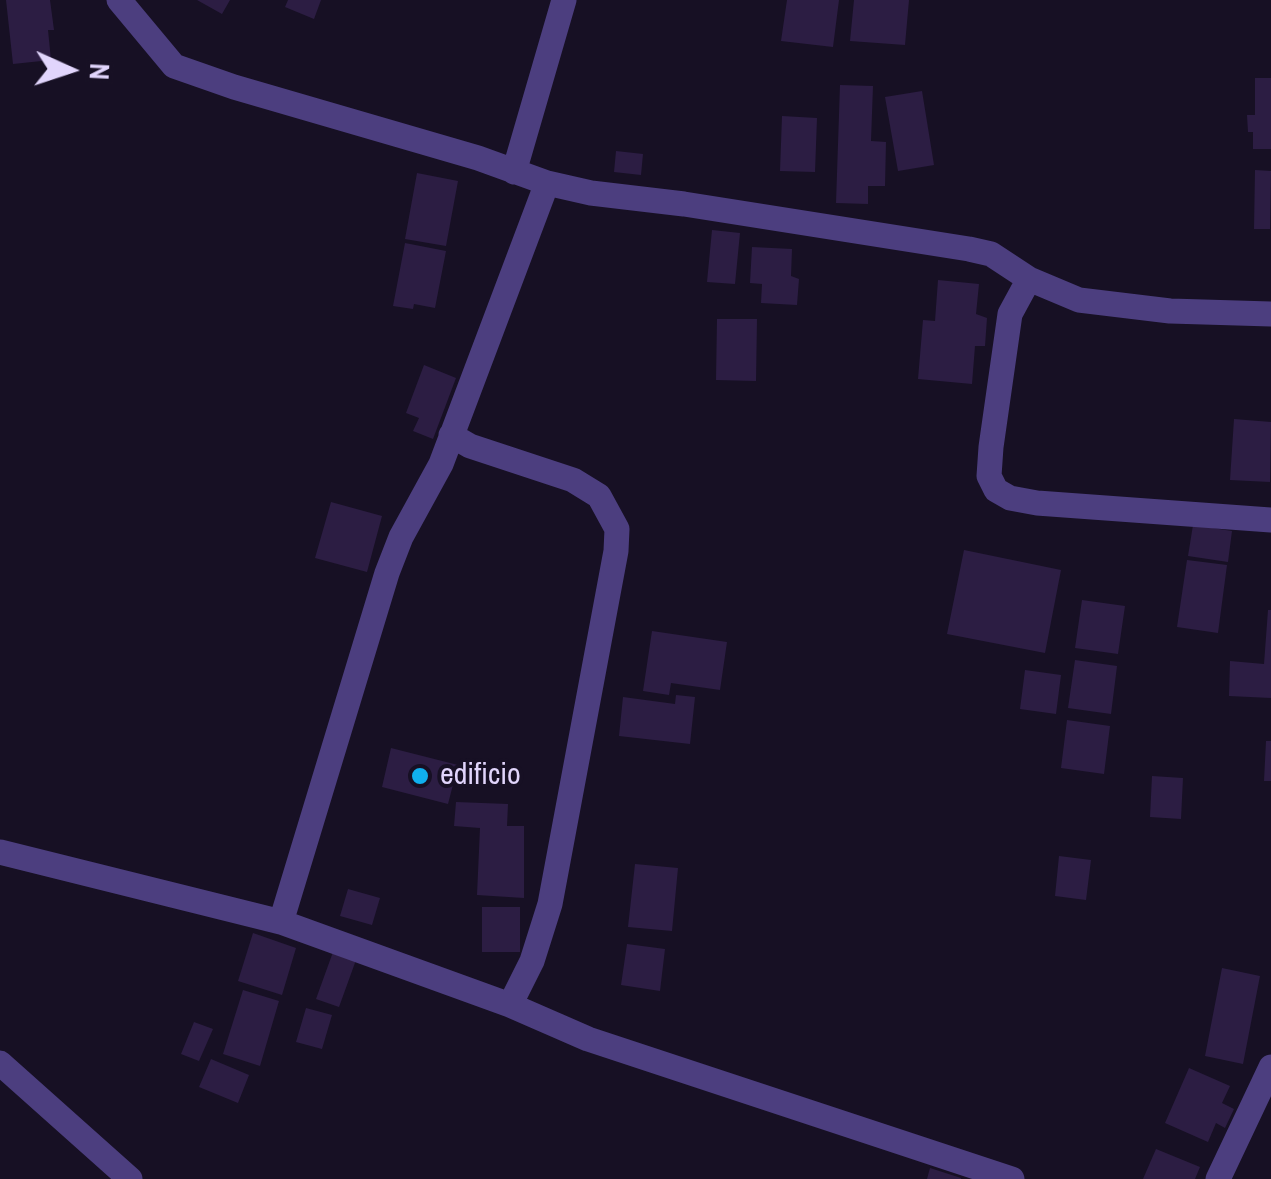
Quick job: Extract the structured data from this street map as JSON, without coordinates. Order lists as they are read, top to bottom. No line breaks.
{"places":["edificio"],"north":"right"}
